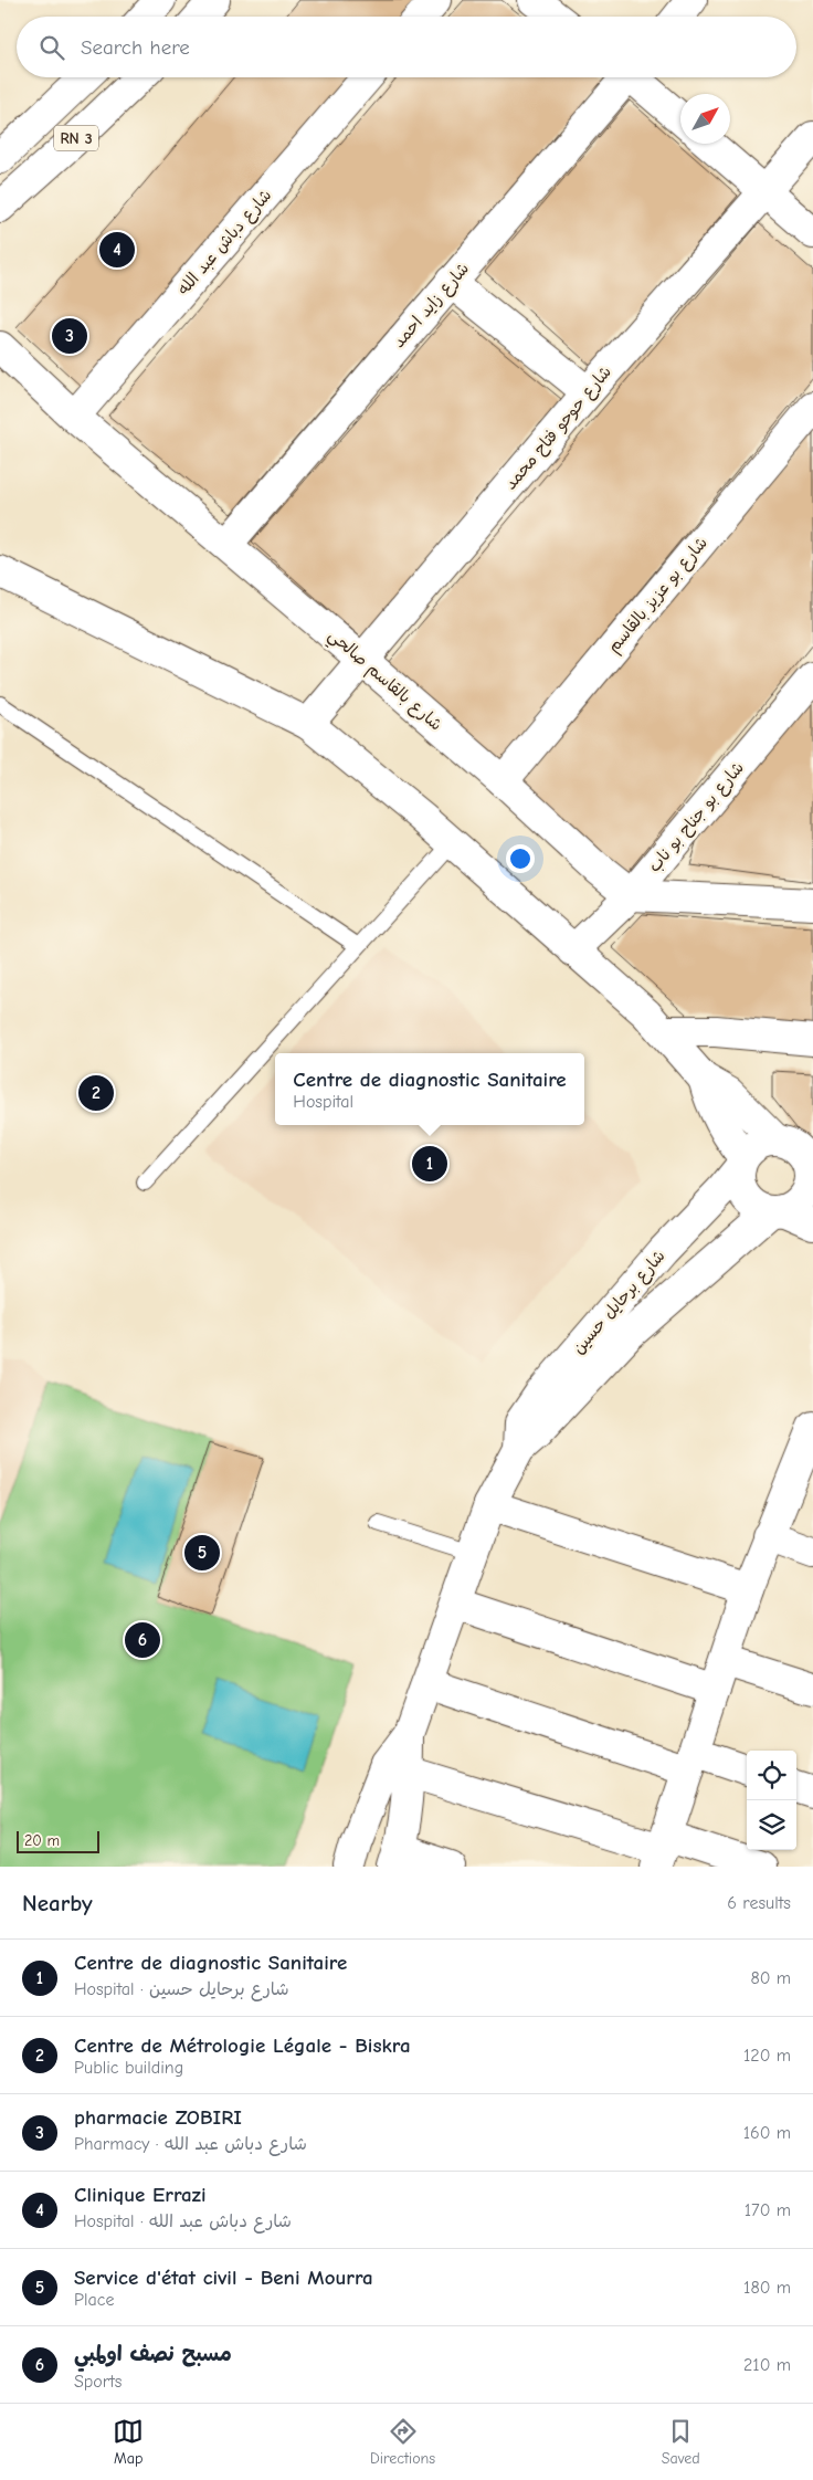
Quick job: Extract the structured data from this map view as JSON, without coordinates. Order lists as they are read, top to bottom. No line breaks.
{"streets":{"street":["RN 3","شارع دباش عبد الله","شارع زايد احمد","شارع حوحو فتاح محمد","شارع بو عزيز بالقاسم","شارع بالقاسم صالحي","شارع بو جناح بو ناب","شارع برحايل حسين"]},"crossings":[["شارع دباش عبد الله","شارع بالقاسم صالحي"],["شارع زايد احمد","شارع بالقاسم صالحي"],["شارع حوحو فتاح محمد","شارع بالقاسم صالحي"],["شارع بو عزيز بالقاسم","شارع بالقاسم صالحي"],["شارع بالقاسم صالحي","شارع بو جناح بو ناب"]],"scale_bar":"20 m","north":"top right","page":{"search":"Search here","pins":["4","3","2","1","5","6"],"popup":["Centre de diagnostic Sanitaire","Hospital"],"scale":"20 m","heading":["Nearby","6 results"],"list":[{"mark":"1","name":"Centre de diagnostic Sanitaire","note":"Hospital · شارع برحايل حسين","value":"80 m"},{"mark":"2","name":"Centre de Métrologie Légale - Biskra","note":"Public building","value":"120 m"},{"mark":"3","name":"pharmacie ZOBIRI","note":"Pharmacy · شارع دباش عبد الله","value":"160 m"},{"mark":"4","name":"Clinique Errazi","note":"Hospital · شارع دباش عبد الله","value":"170 m"},{"mark":"5","name":"Service d'état civil - Beni Mourra","note":"Place","value":"180 m"},{"mark":"6","name":"مسبح نصف اولمبي","note":"Sports","value":"210 m"}],"nav":["Map","Directions","Saved"]}}
